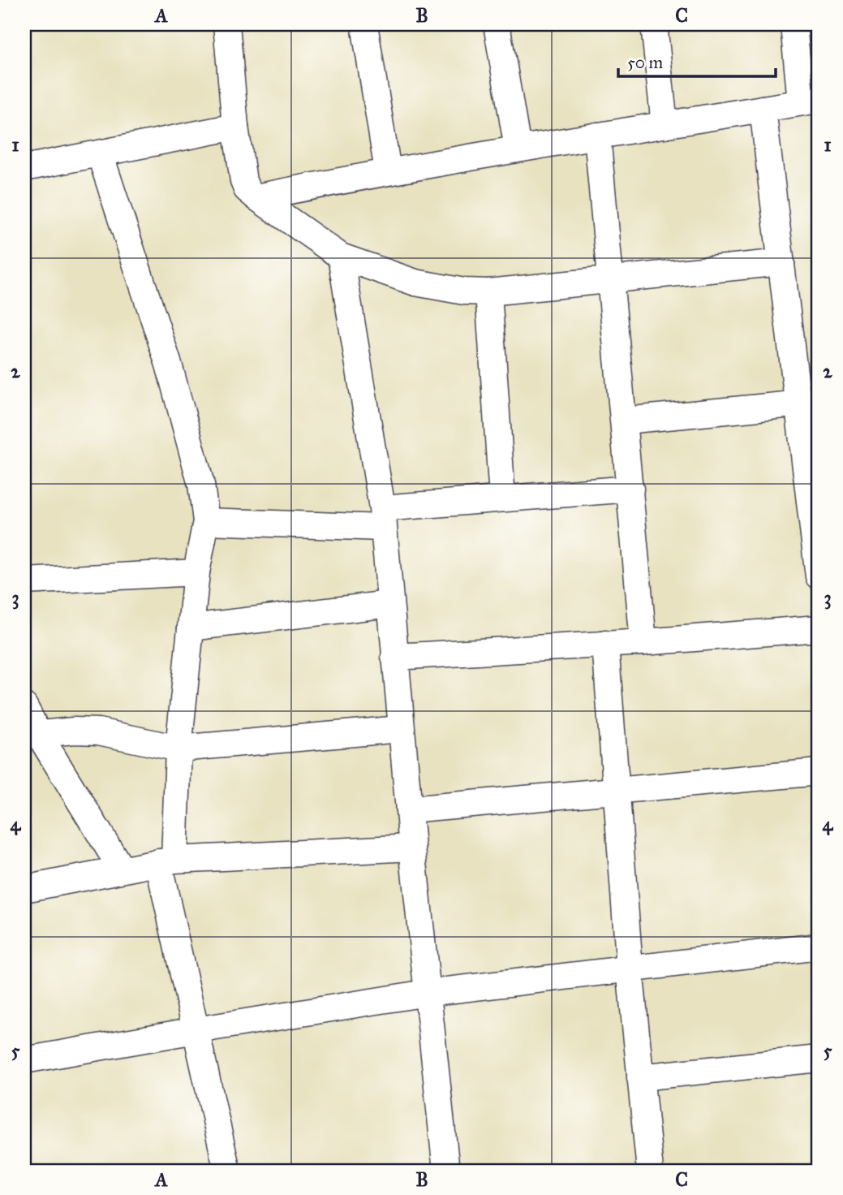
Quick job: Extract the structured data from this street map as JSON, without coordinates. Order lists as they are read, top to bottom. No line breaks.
{"scale_bar":"50 m","grid":{"columns":["A","B","C"],"rows":["1","2","3","4","5"]}}
